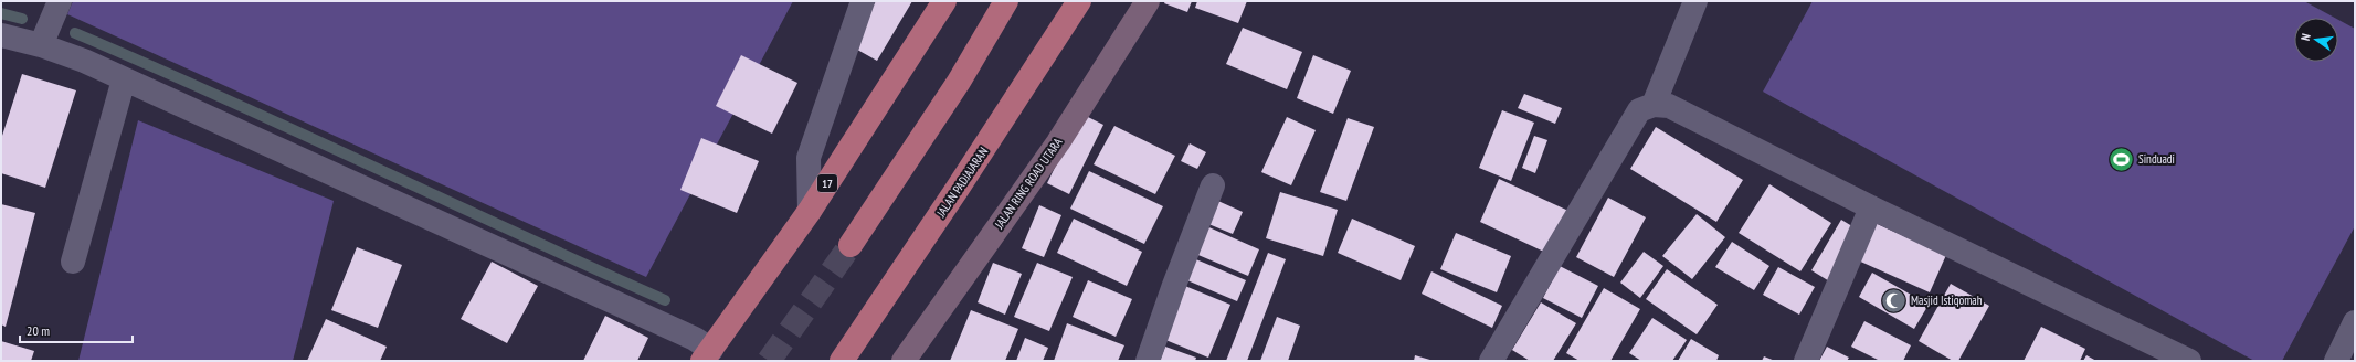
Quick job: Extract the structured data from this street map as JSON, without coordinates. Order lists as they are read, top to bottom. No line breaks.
{"streets":{"highway":["JALAN PADJAJARAN","17"],"street":["JALAN RING ROAD UTARA"]},"places":{"sports":["Sinduadi"],"mosque":["Masjid Istiqomah"]},"scale_bar":"20 m","north":"left"}
